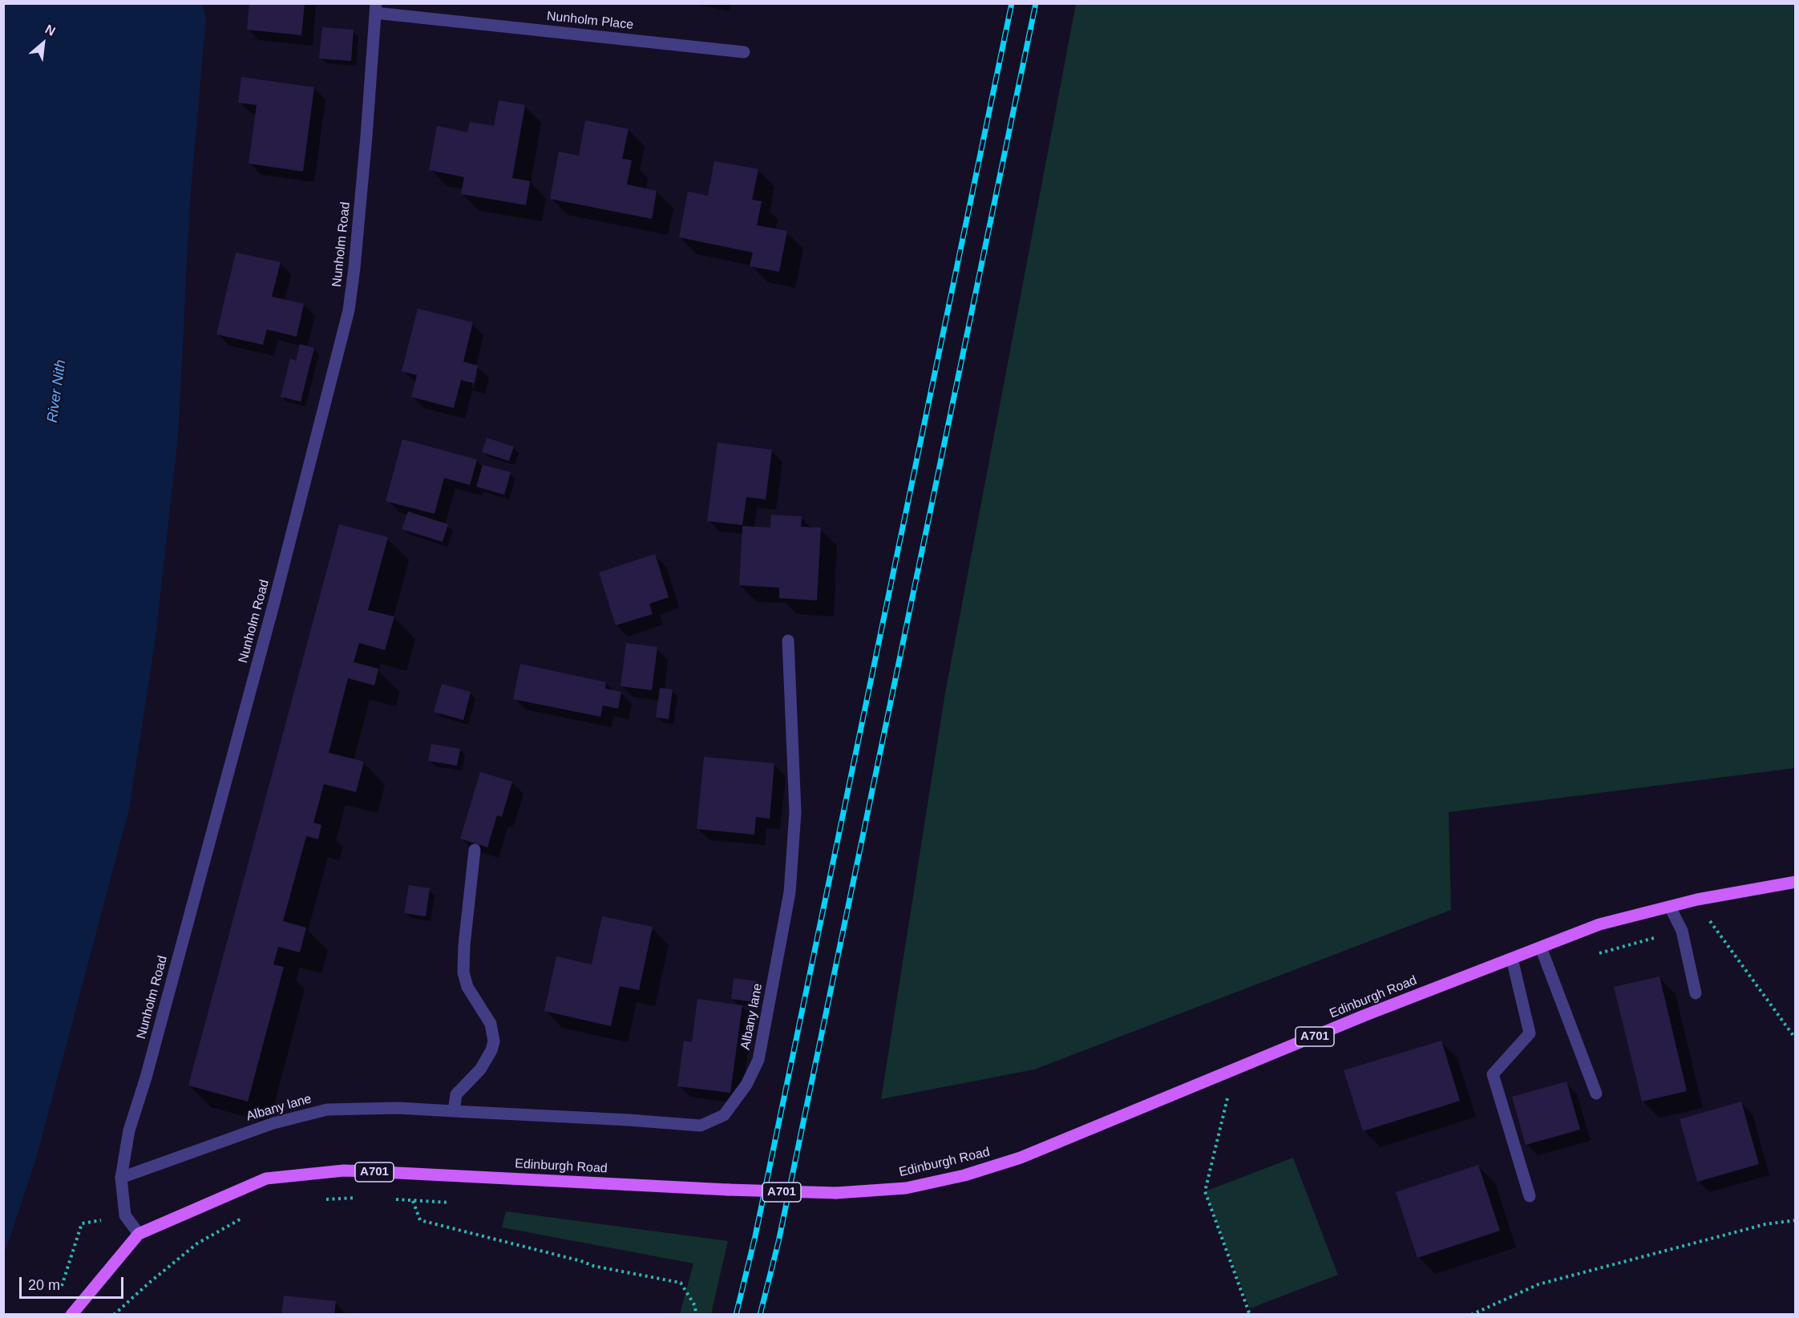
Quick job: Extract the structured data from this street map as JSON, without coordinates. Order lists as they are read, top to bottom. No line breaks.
{"streets":{"main road":["Edinburgh Road","A701"],"street":["Nunholm Place","Nunholm Road","Albany lane"]},"crossings":[["Nunholm Place","Nunholm Road"],["Nunholm Road","Edinburgh Road"],["Nunholm Road","Albany lane"]],"water":["River Nith"],"scale_bar":"20 m","north":"top right"}
